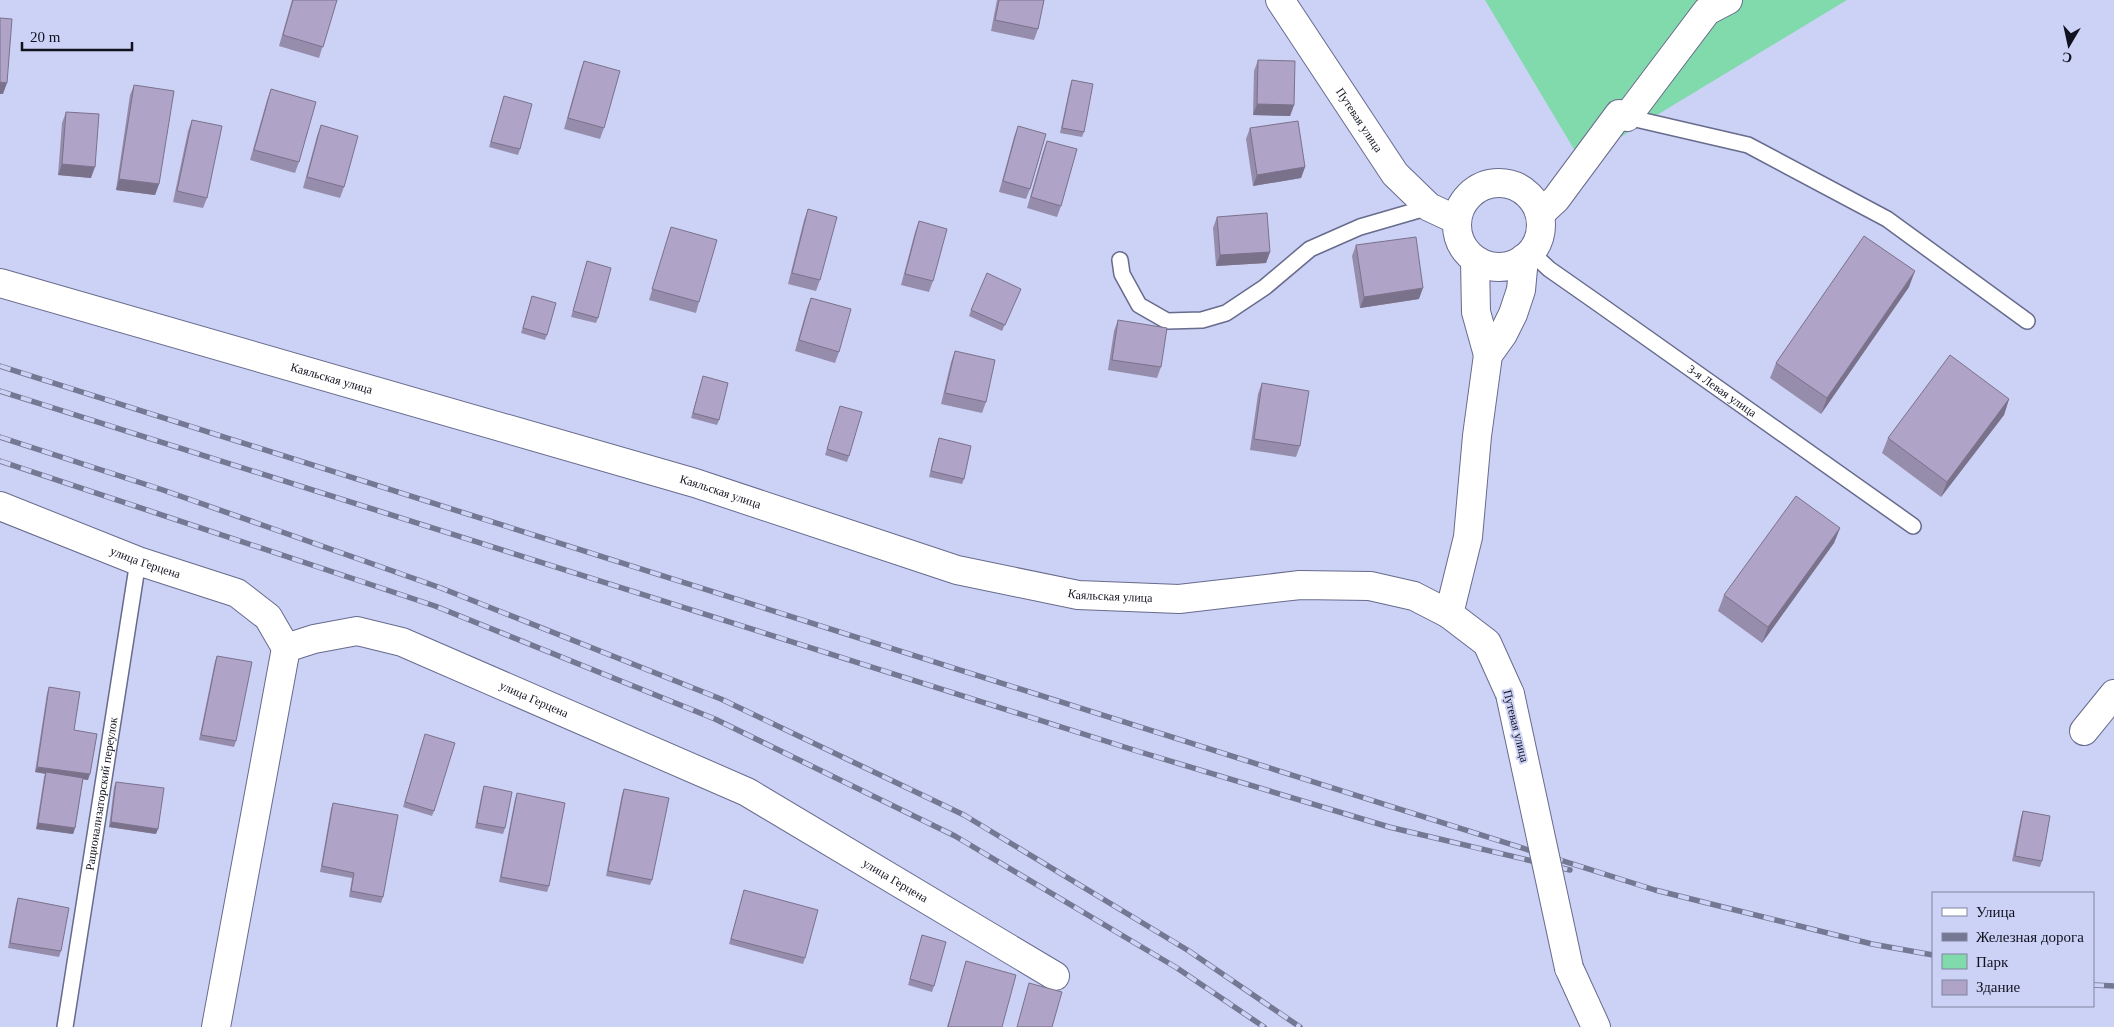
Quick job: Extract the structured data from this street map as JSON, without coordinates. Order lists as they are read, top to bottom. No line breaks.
{"streets":{"street":["Путевая улица","Каяльская улица","улица Герцена"],"lane":["3-я Левая улица","Рационализаторский переулок"]},"crossings":[["Путевая улица","Каяльская улица"],["Путевая улица","3-я Левая улица"],["улица Герцена","Рационализаторский переулок"]],"legend":["Улица","Железная дорога","Парк","Здание"],"scale_bar":"20 m","north":"bottom"}
